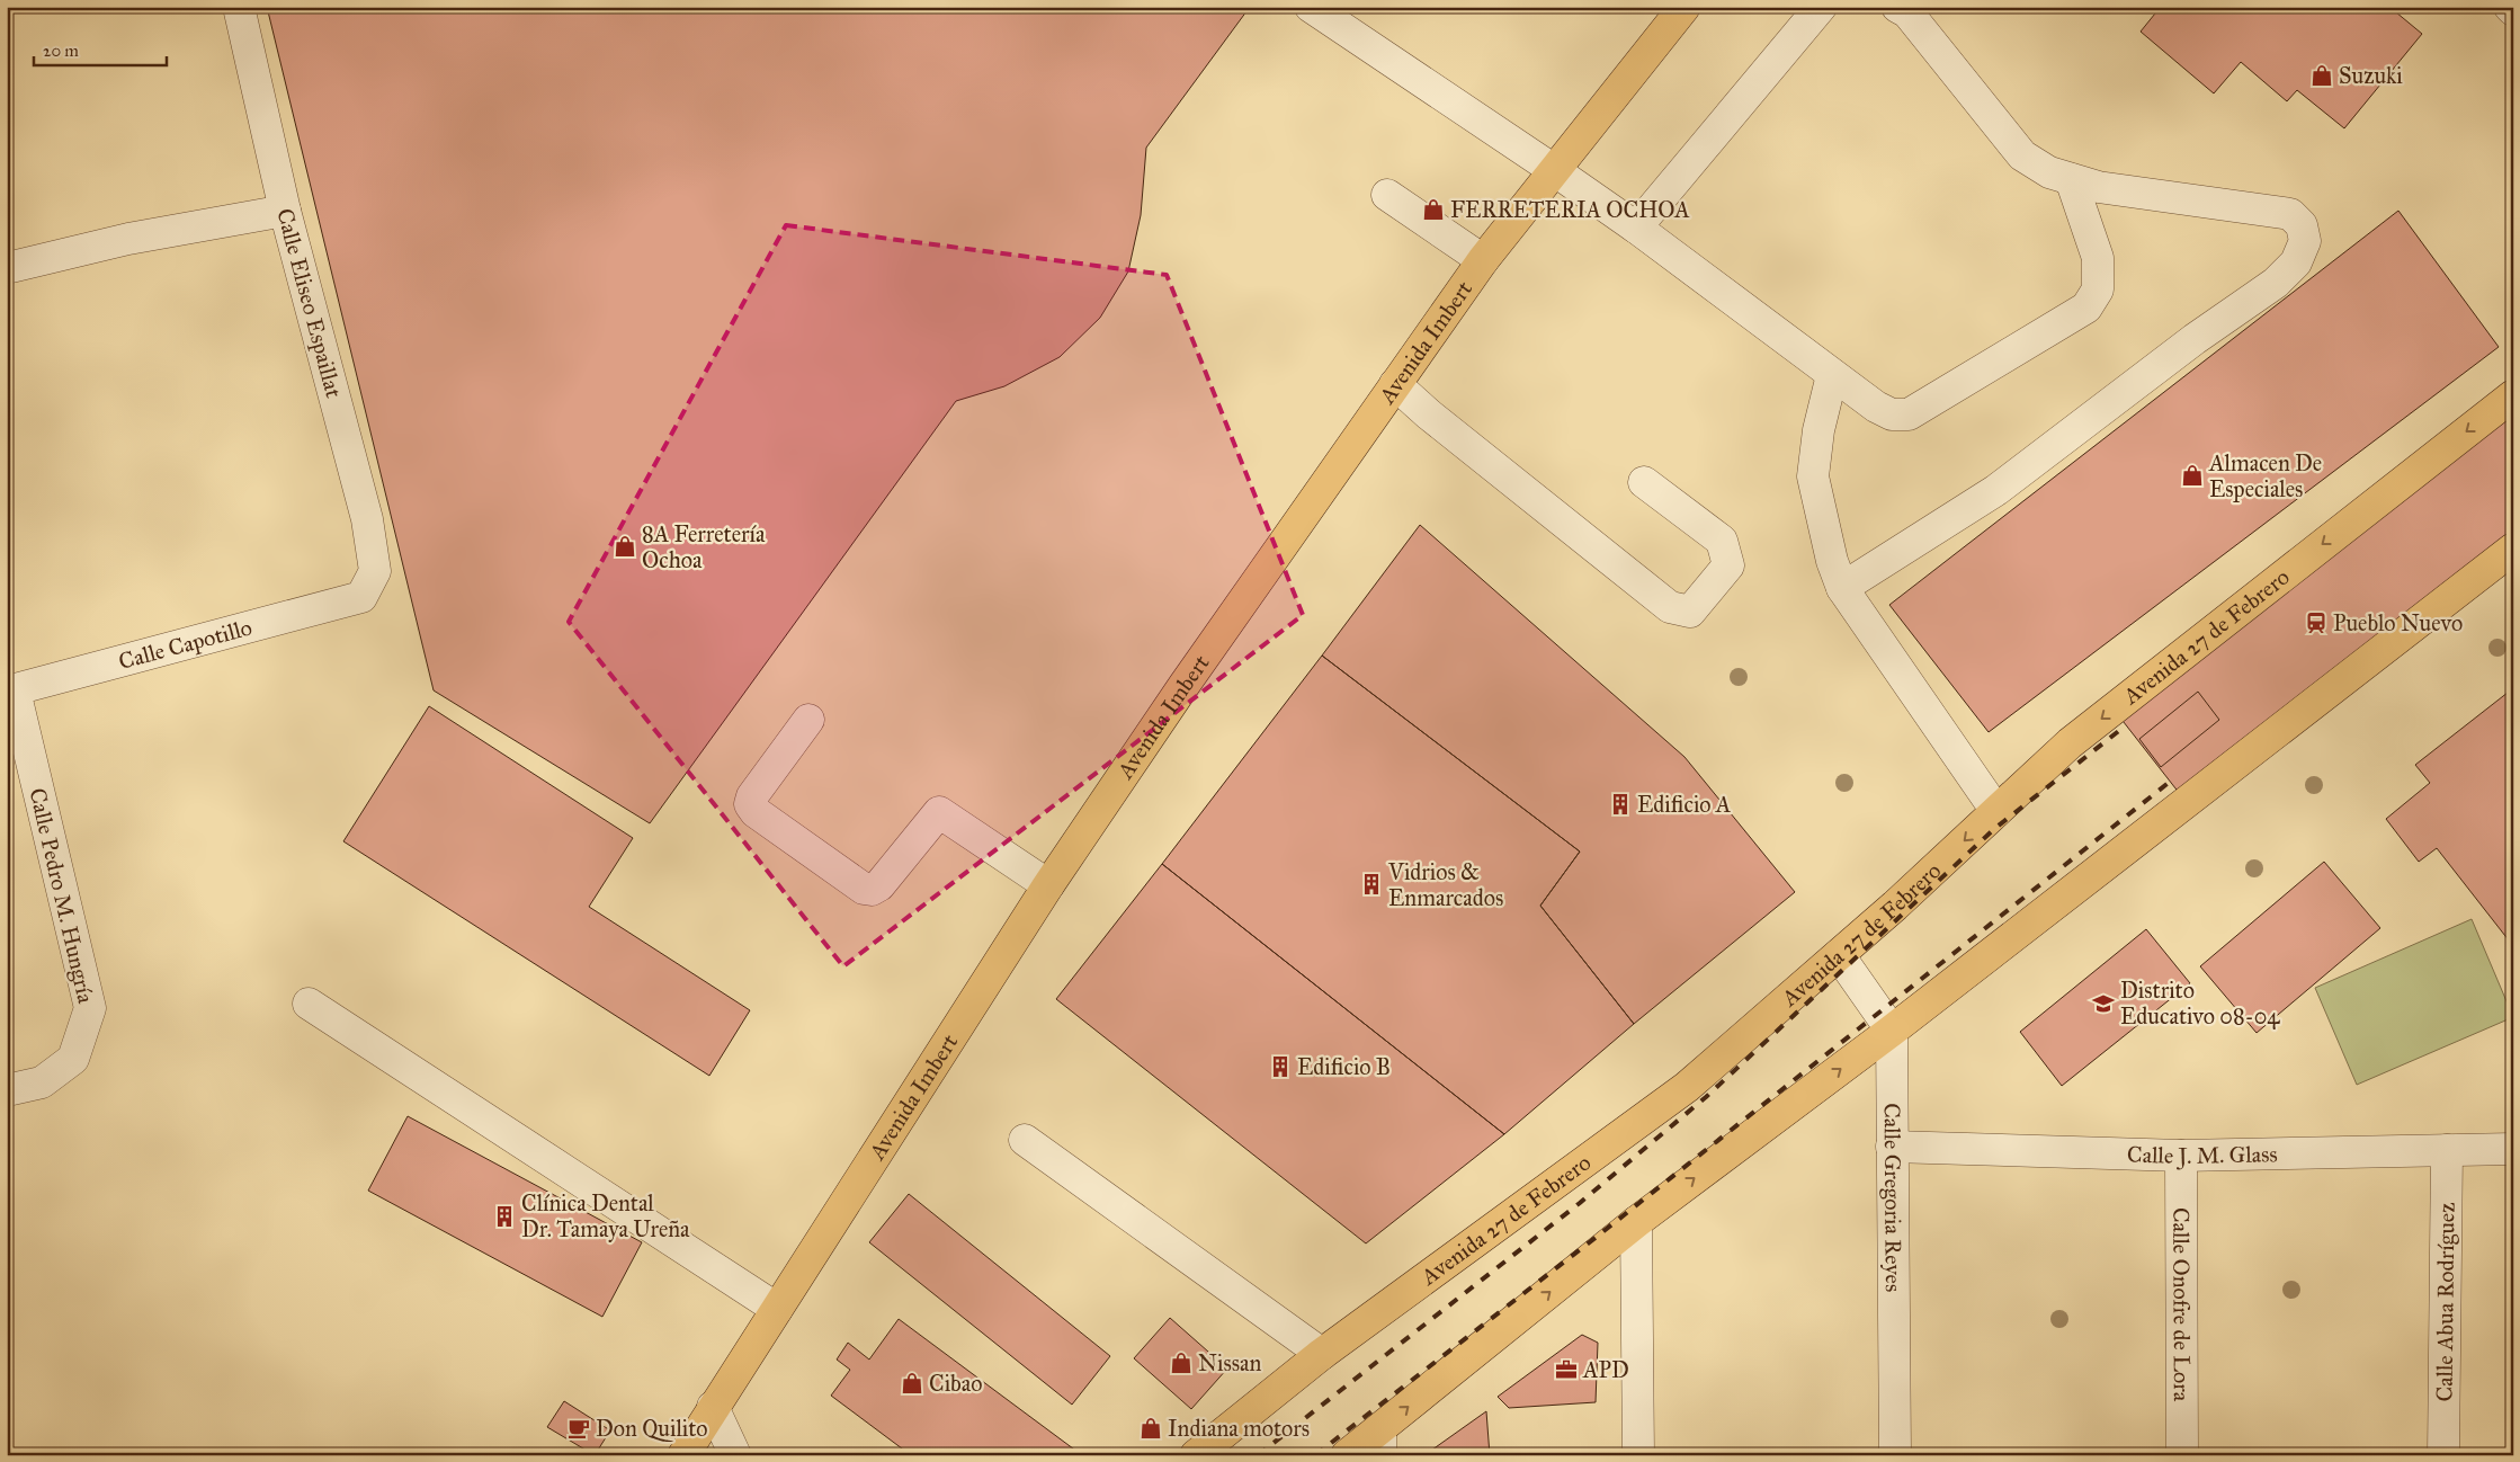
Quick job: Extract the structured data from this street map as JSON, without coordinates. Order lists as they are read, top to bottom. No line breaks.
{"streets":{"main road":["Avenida Imbert","Avenida 27 de Febrero"],"street":["Calle Eliseo Espaillat","Calle Capotillo","Calle Pedro M. Hungría","Calle J. M. Glass","Calle Gregoria Reyes","Calle Abua Rodríguez","Calle Onofre de Lora"]},"crossings":[["Calle Eliseo Espaillat","Calle Capotillo"],["Calle Capotillo","Calle Pedro M. Hungría"],["Calle J. M. Glass","Calle Gregoria Reyes"],["Calle J. M. Glass","Calle Abua Rodríguez"],["Calle J. M. Glass","Calle Onofre de Lora"]],"places":{"shop":["Suzuki","FERRETERIA OCHOA","Almacen De Especiales","8A Ferretería Ochoa","Nissan","Cibao","Indiana motors"],"station":["Pueblo Nuevo"],"building":["Edificio A","Vidrios & Enmarcados","Edificio B","Clínica Dental Dr. Tamaya Ureña"],"school or university":["Distrito Educativo 08-04"],"office":["APD"],"cafe":["Don Quilito"]},"scale_bar":"20 m"}
